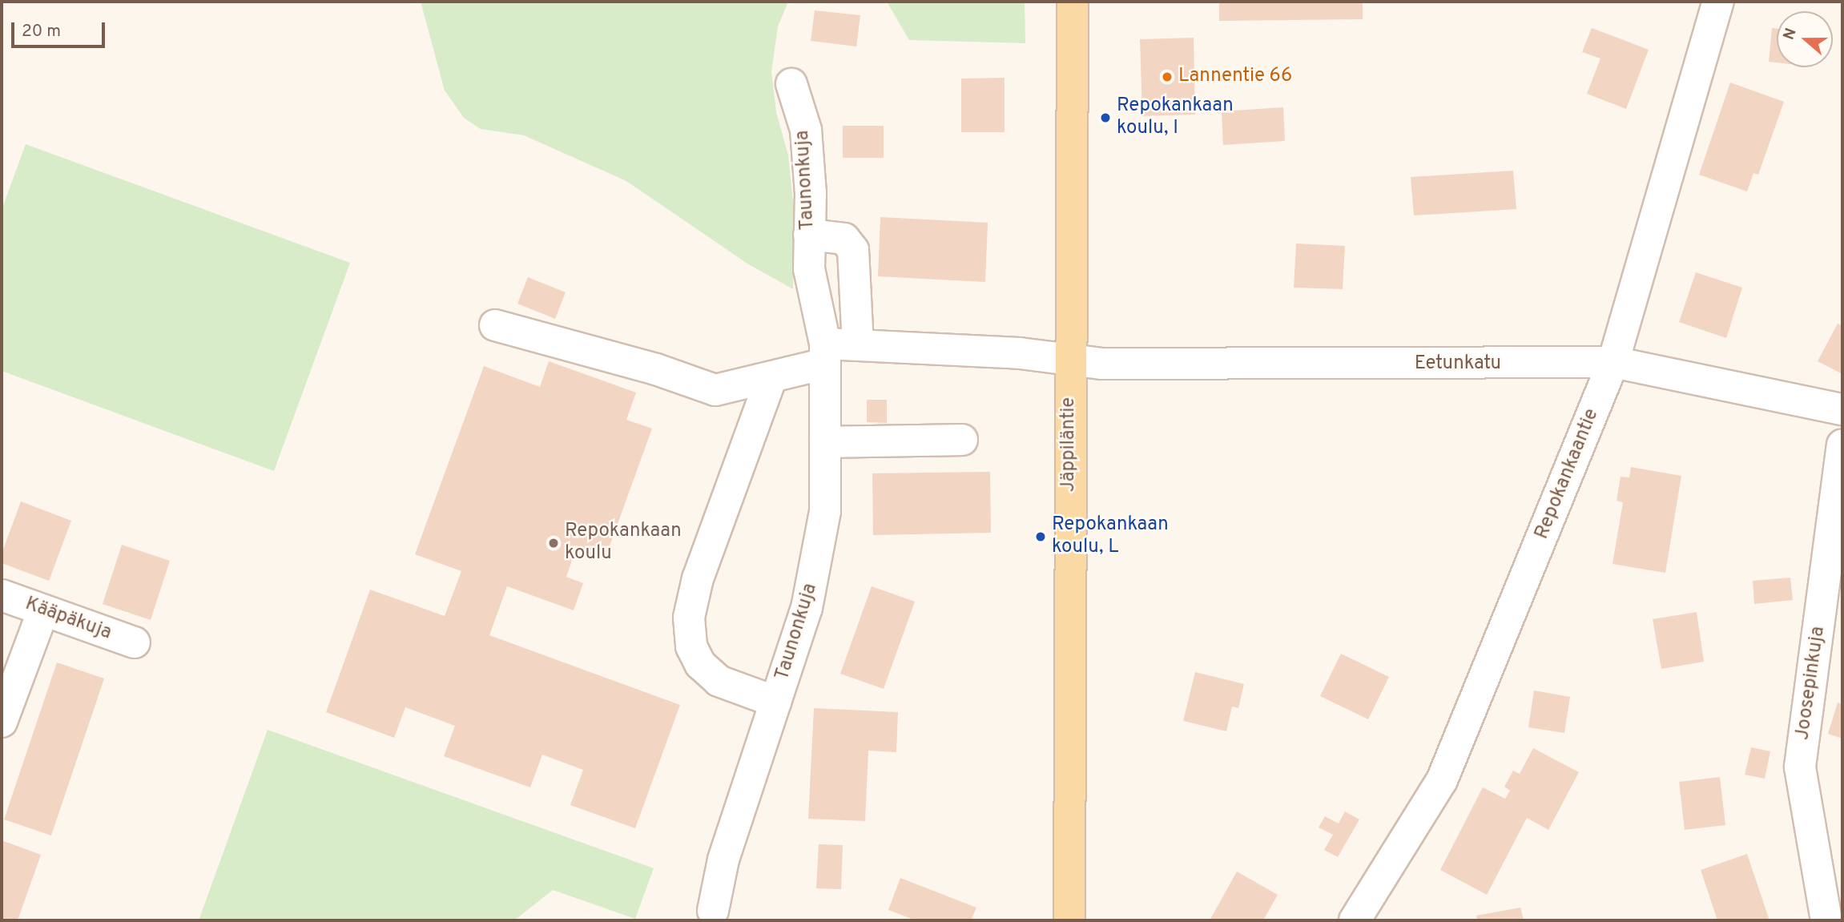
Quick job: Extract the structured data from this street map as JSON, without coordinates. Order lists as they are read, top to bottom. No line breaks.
{"streets":{"main road":["Jäppiläntie"],"street":["Taunonkuja","Eetunkatu","Repokankaantie","Kääpäkuja","Joosepinkuja"]},"crossings":[["Eetunkatu","Jäppiläntie"],["Eetunkatu","Repokankaantie"]],"places":["Lannentie 66","Repokankaan koulu, I","Repokankaan koulu, L","Repokankaan koulu"],"scale_bar":"20 m","north":"left"}
